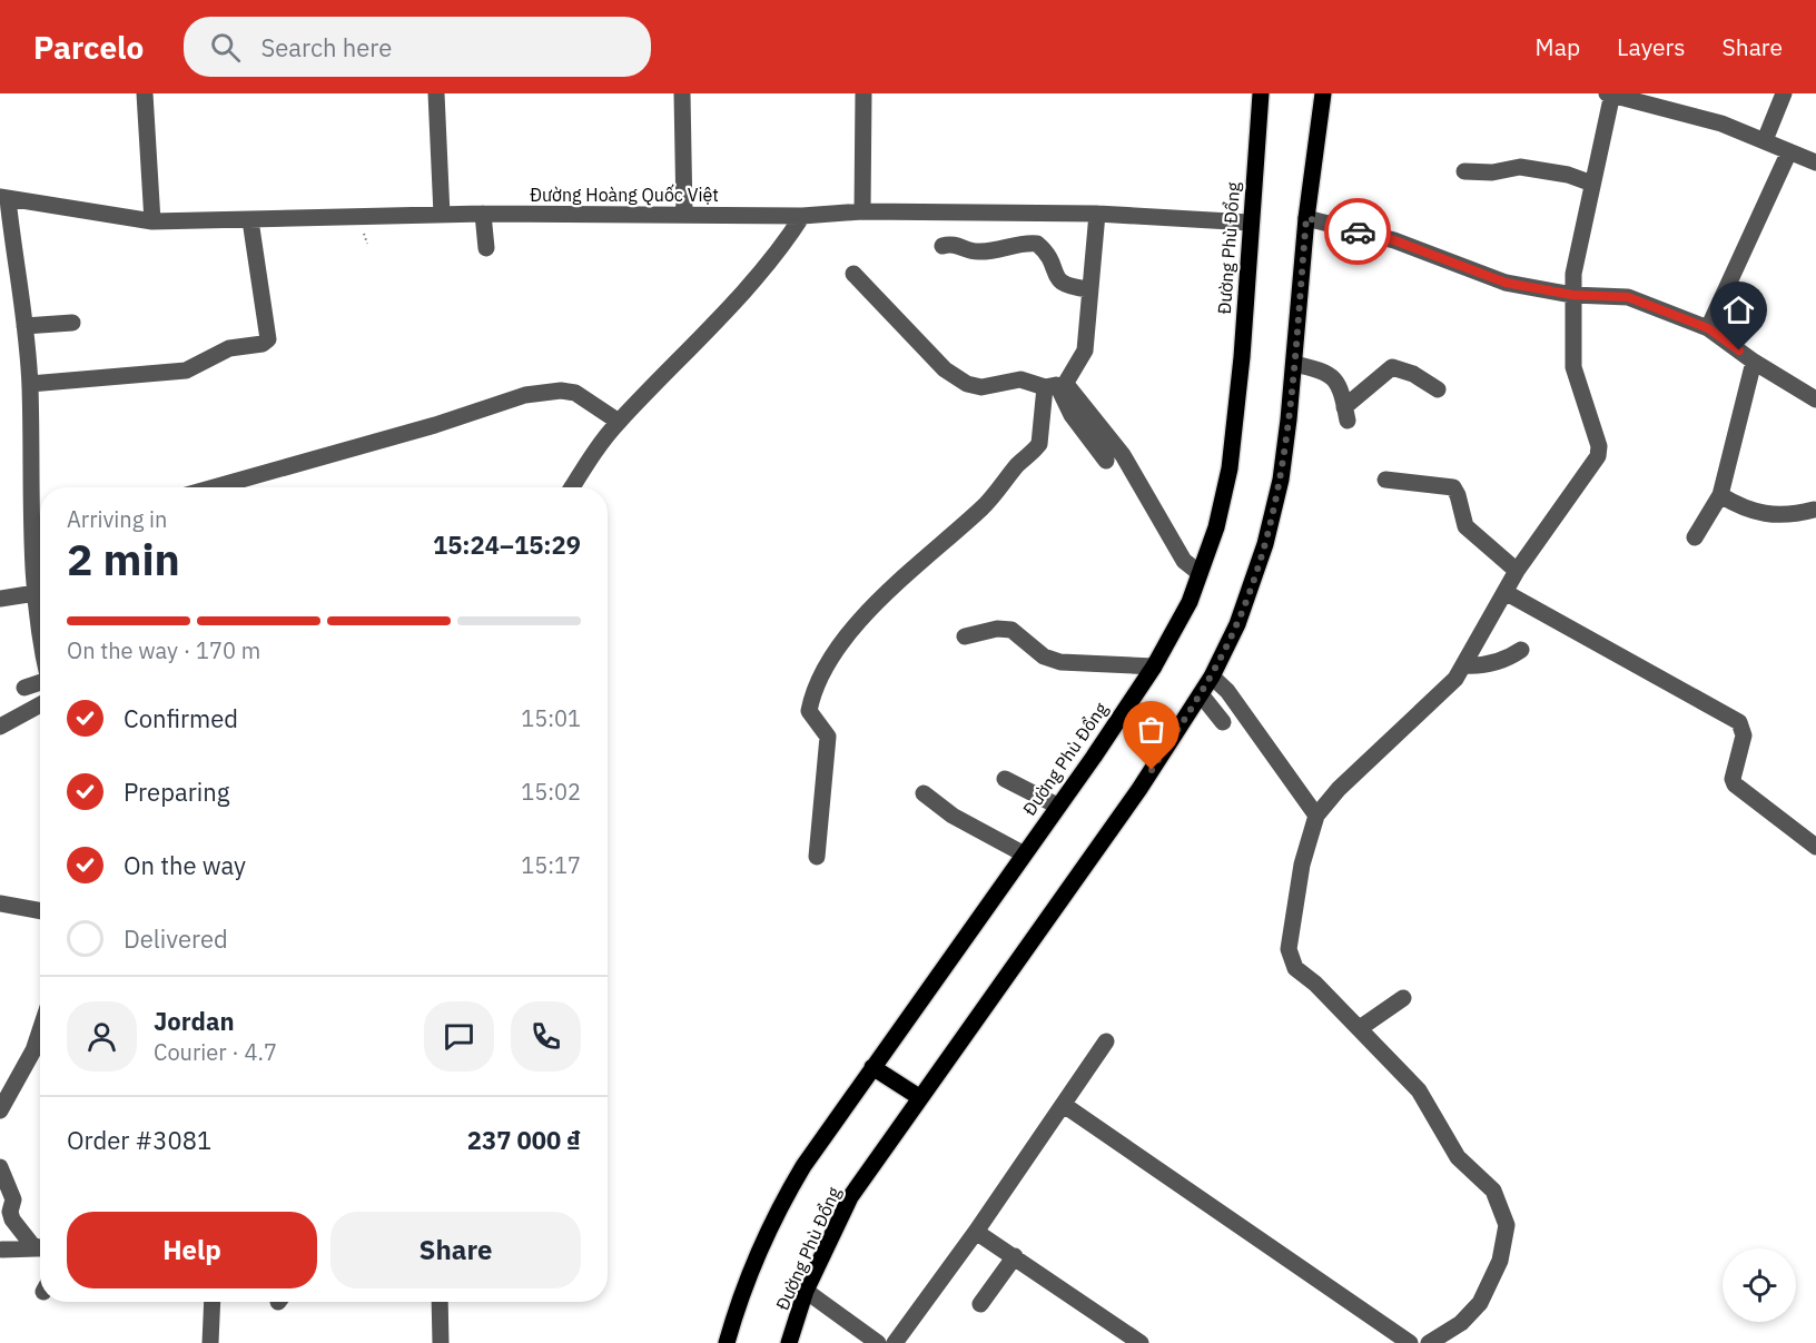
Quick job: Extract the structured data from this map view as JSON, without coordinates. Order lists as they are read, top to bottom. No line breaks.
{"streets":{"main road":["Đường Phù Đổng"],"street":["Đường Hoàng Quốc Việt"]},"crossings":[["Đường Hoàng Quốc Việt","Đường Phù Đổng"]],"page":{"header":"Parcelo","search":"Search here","nav":["Map","Layers","Share"],"heading":["2 min","Arriving in","15:24–15:29"],"panel":["Jordan","Courier · 4.7","Order #3081","237 000 ₫"],"bar":"On the way · 170 m","list":[["Confirmed","15:01"],["Preparing","15:02"],["On the way","15:17"],"Delivered"],"buttons":["Help","Share"]}}
